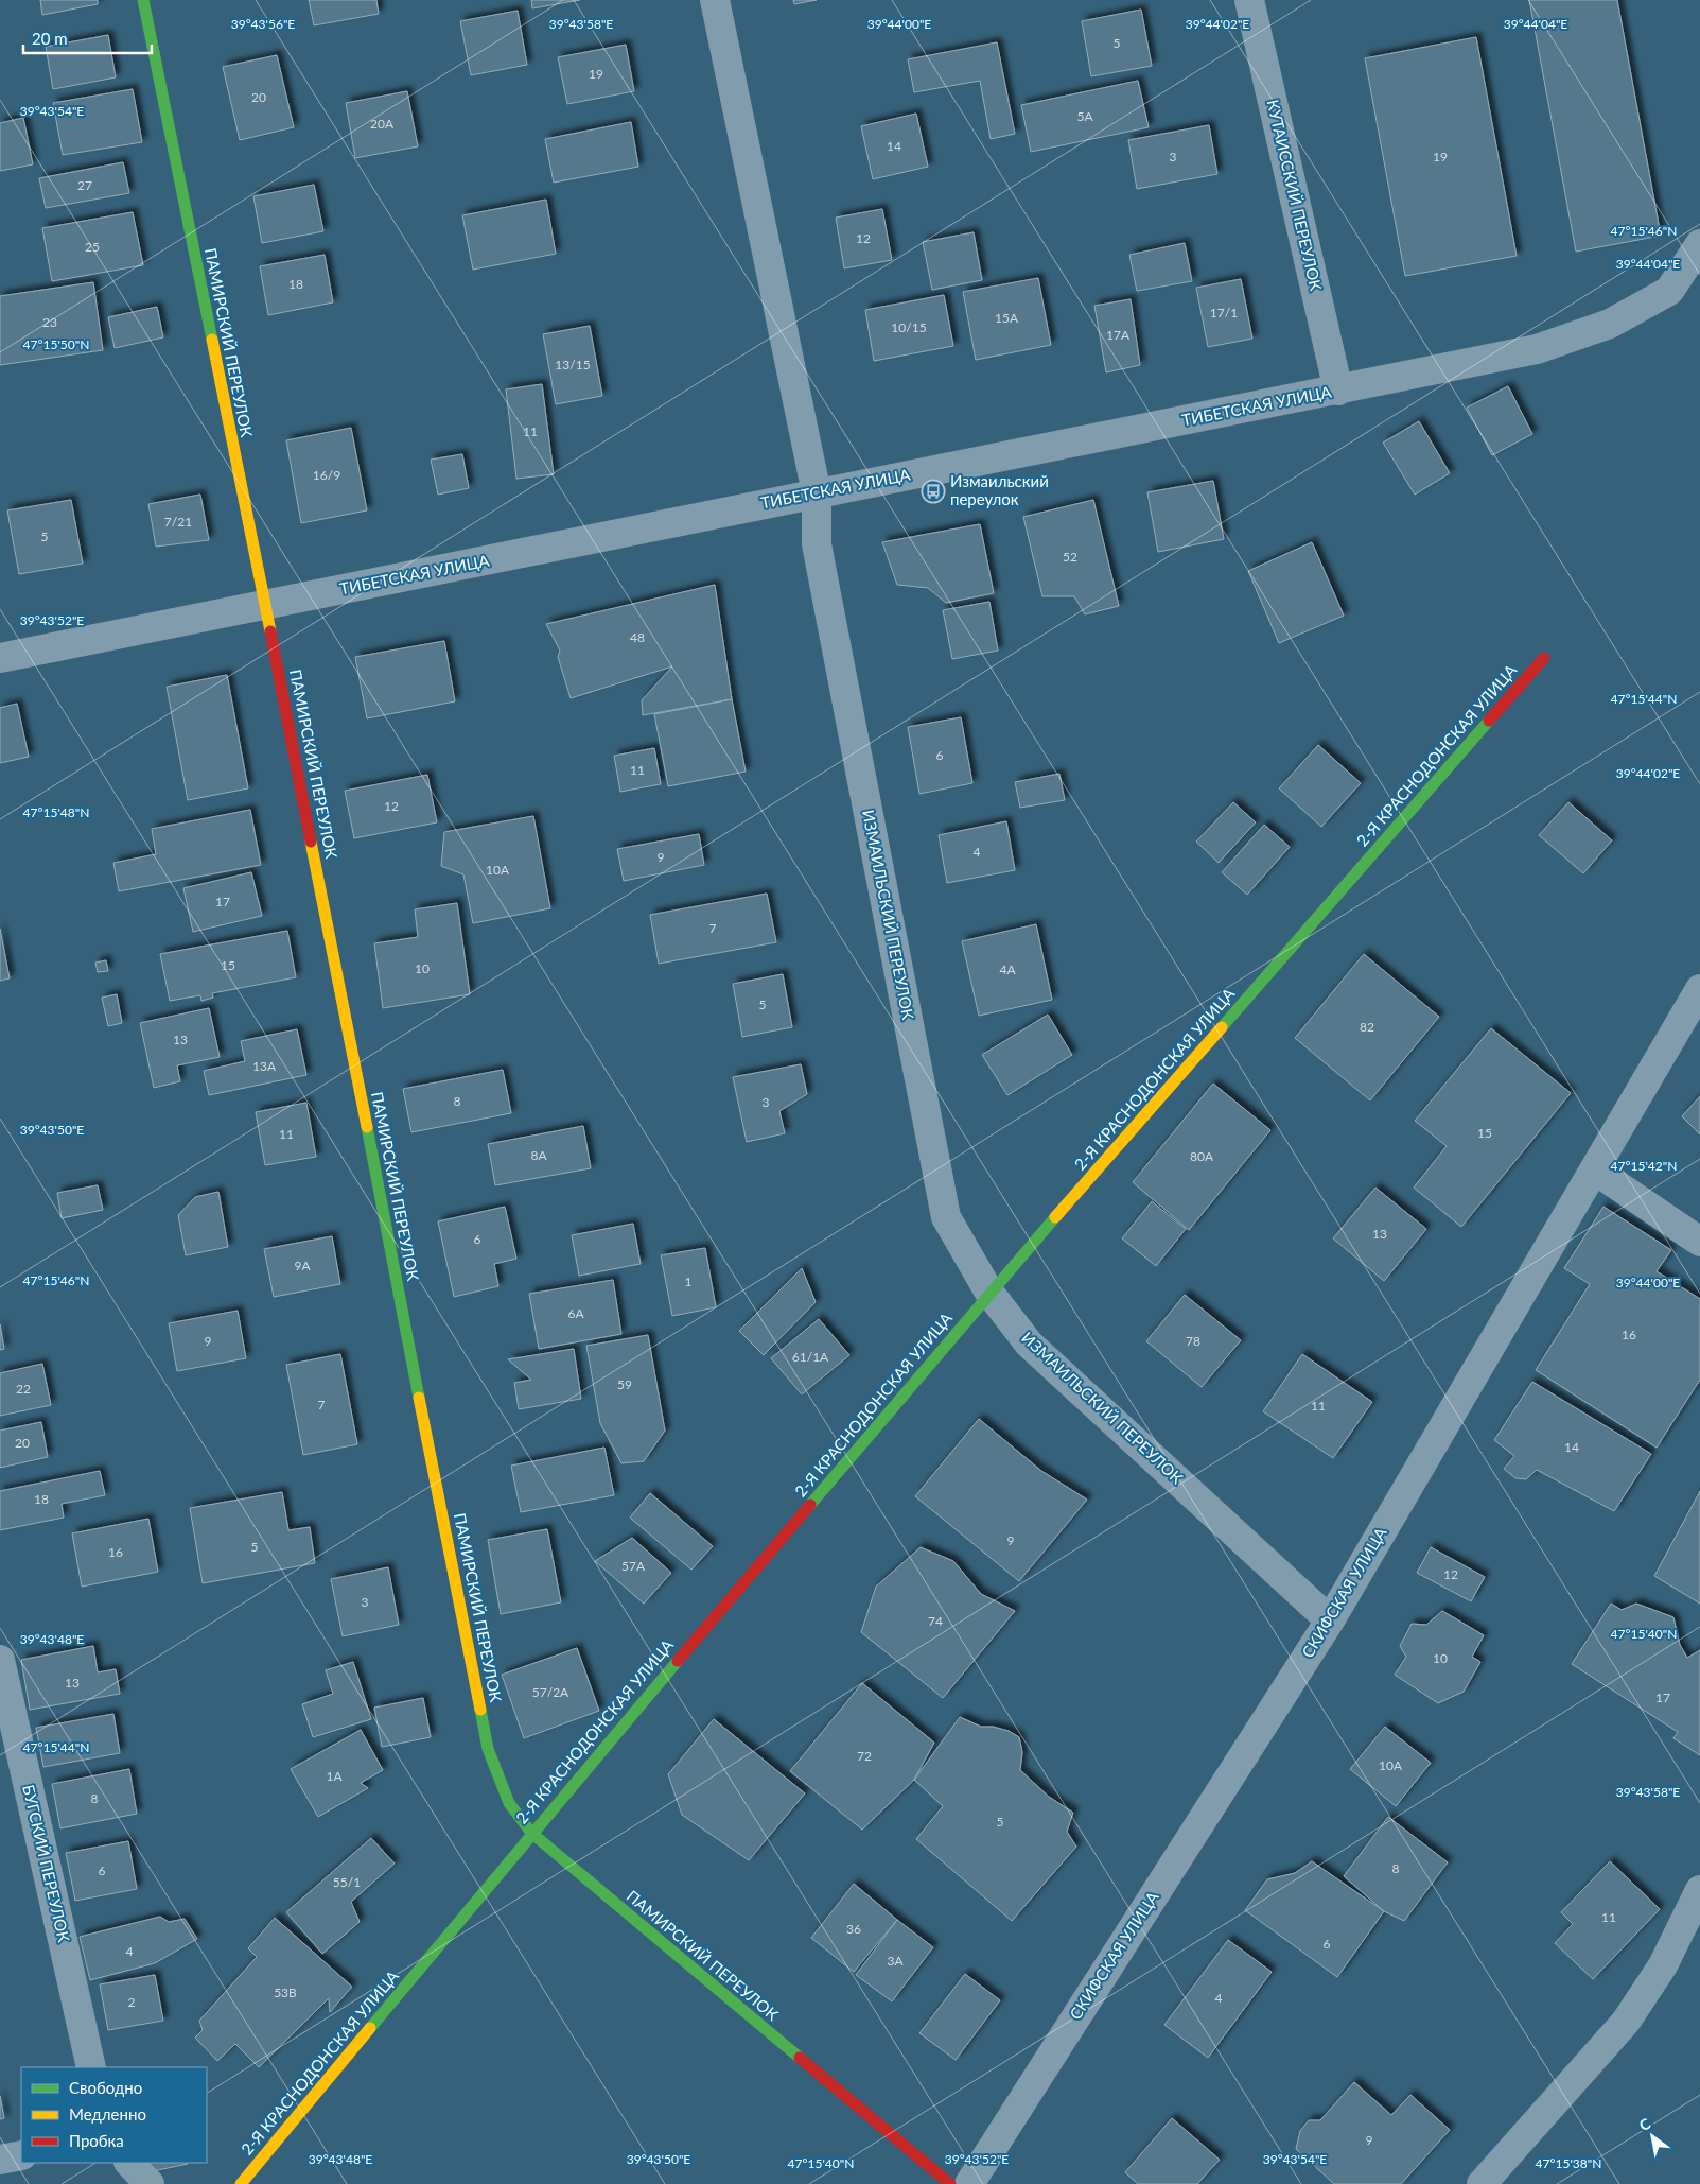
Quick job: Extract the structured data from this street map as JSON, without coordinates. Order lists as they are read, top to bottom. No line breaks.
{"streets":{"street":["КУТАИССКИЙ ПЕРЕУЛОК","ПАМИРСКИЙ ПЕРЕУЛОК","ТИБЕТСКАЯ УЛИЦА","2-Я КРАСНОДОНСКАЯ УЛИЦА","ИЗМАИЛЬСКИЙ ПЕРЕУЛОК","СКИФСКАЯ УЛИЦА","БУГСКИЙ ПЕРЕУЛОК"]},"crossings":[["КУТАИССКИЙ ПЕРЕУЛОК","ТИБЕТСКАЯ УЛИЦА"],["ПАМИРСКИЙ ПЕРЕУЛОК","ТИБЕТСКАЯ УЛИЦА"],["ПАМИРСКИЙ ПЕРЕУЛОК","2-Я КРАСНОДОНСКАЯ УЛИЦА"],["ТИБЕТСКАЯ УЛИЦА","ИЗМАИЛЬСКИЙ ПЕРЕУЛОК"],["2-Я КРАСНОДОНСКАЯ УЛИЦА","ИЗМАИЛЬСКИЙ ПЕРЕУЛОК"],["ИЗМАИЛЬСКИЙ ПЕРЕУЛОК","СКИФСКАЯ УЛИЦА"]],"places":{"bus stop":["Измаильский переулок"]},"house_numbers":["5","19","20","5А","20А","14","3","19","27","12","25","18","17/1","15А","23","10/15","17А","13/15","11","16/9","7/21","5","52","48","6","11","12","4","9","10А","17","7","15","10","4А","5","82","13","13А","8","3","15","11","8А","80А","13","6","9А","1","6А","16","9","78","61/1А","59","22","7","11","20","14","18","9","5","16","57А","12","3","74","10","13","57/2А","17","72","10А","1А","8","5","8","6","55/1","11","36","6","4","3А","53В","4","2","9"],"legend":["Свободно","Медленно","Пробка"],"scale_bar":"20 m","north":"top left","coordinates":["39°43'56\"E","39°44'00\"E","39°44'02\"E","39°43'58\"E","39°44'04\"E","39°43'54\"E","47°15'46\"N","47°15'50\"N","39°43'52\"E","47°15'44\"N","47°15'48\"N","39°43'50\"E","47°15'42\"N","47°15'40\"N","39°43'48\"E","47°15'38\"N"]}
